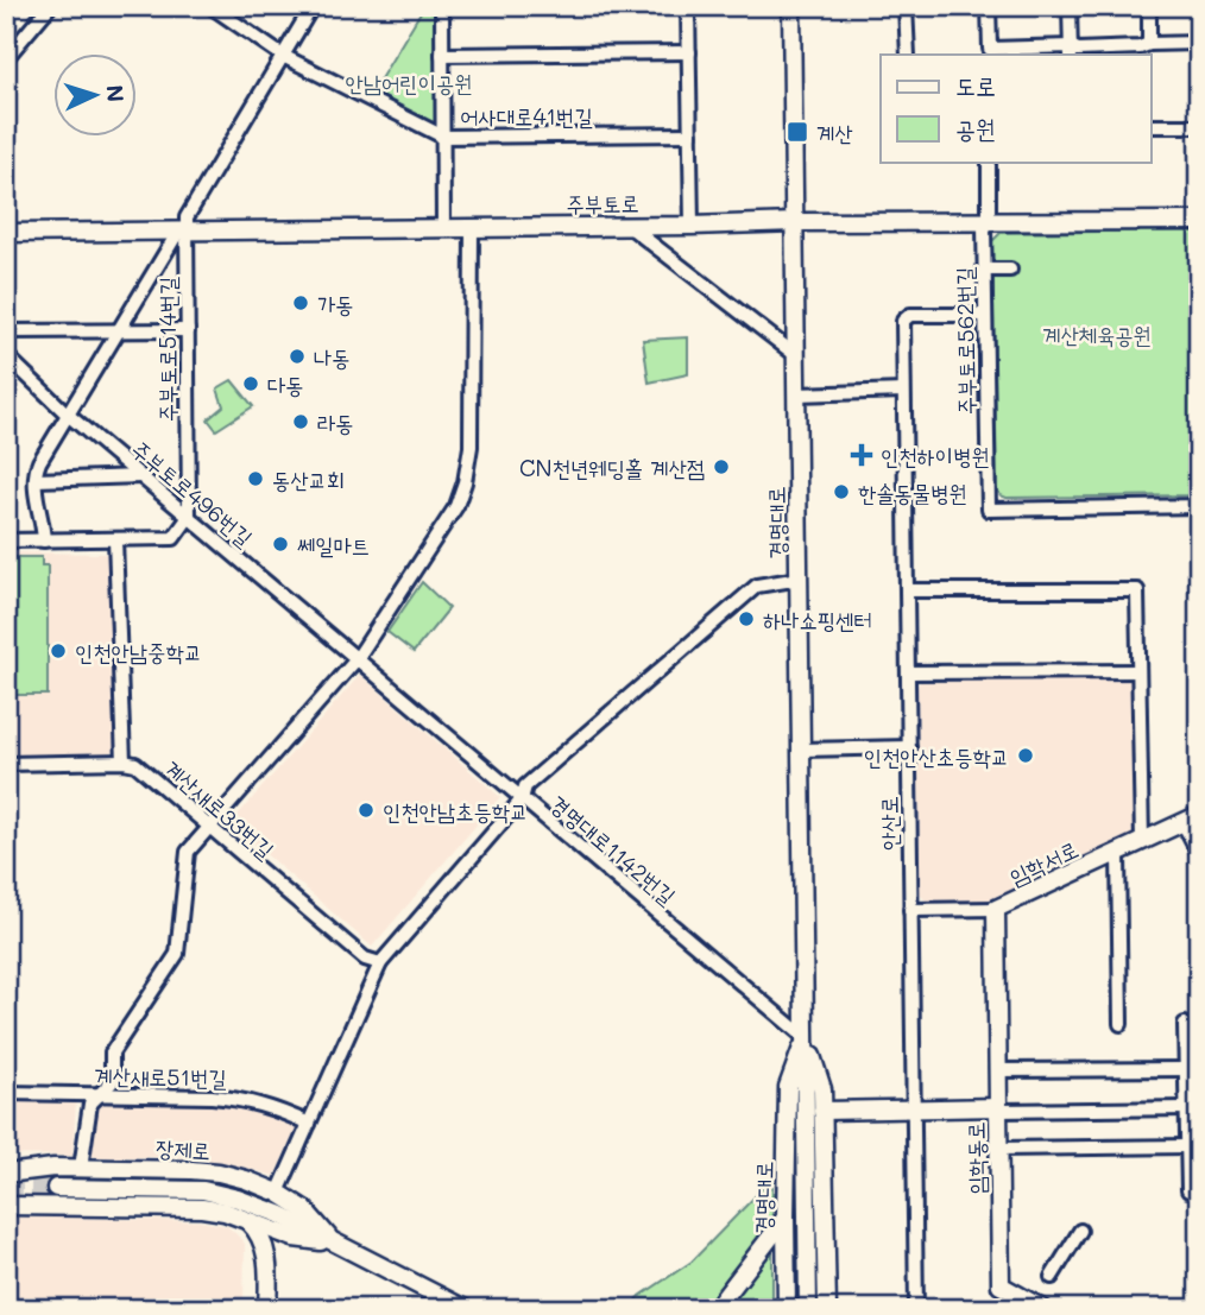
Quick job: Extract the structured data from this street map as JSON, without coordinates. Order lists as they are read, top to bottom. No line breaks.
{"streets":{"street":["어사대로41번길","주부토로","주부토로562번길","주부토로514번길","주부토로496번길","경명대로","계산새로33번길","안산로","경명대로1142번길","임학서로","계산새로51번길","장제로","임학동로"]},"crossings":[["주부토로","주부토로562번길"],["주부토로","주부토로514번길"],["주부토로","경명대로"],["주부토로562번길","안산로"],["주부토로514번길","주부토로496번길"],["주부토로496번길","경명대로1142번길"],["경명대로","경명대로1142번길"],["경명대로","임학동로"],["안산로","임학동로"],["임학서로","임학동로"]],"parks":["안남어린이공원","계산체육공원"],"places":{"transit":["계산"],"other":["가동","나동","다동","라동","CN천년웨딩홀 계산점","동산교회","한솔동물병원","쎄일마트","하나쇼핑센터","인천안남중학교","인천안산초등학교","인천안남초등학교"],"health":["인천하이병원"]},"legend":["도로","공원"],"north":"right"}
